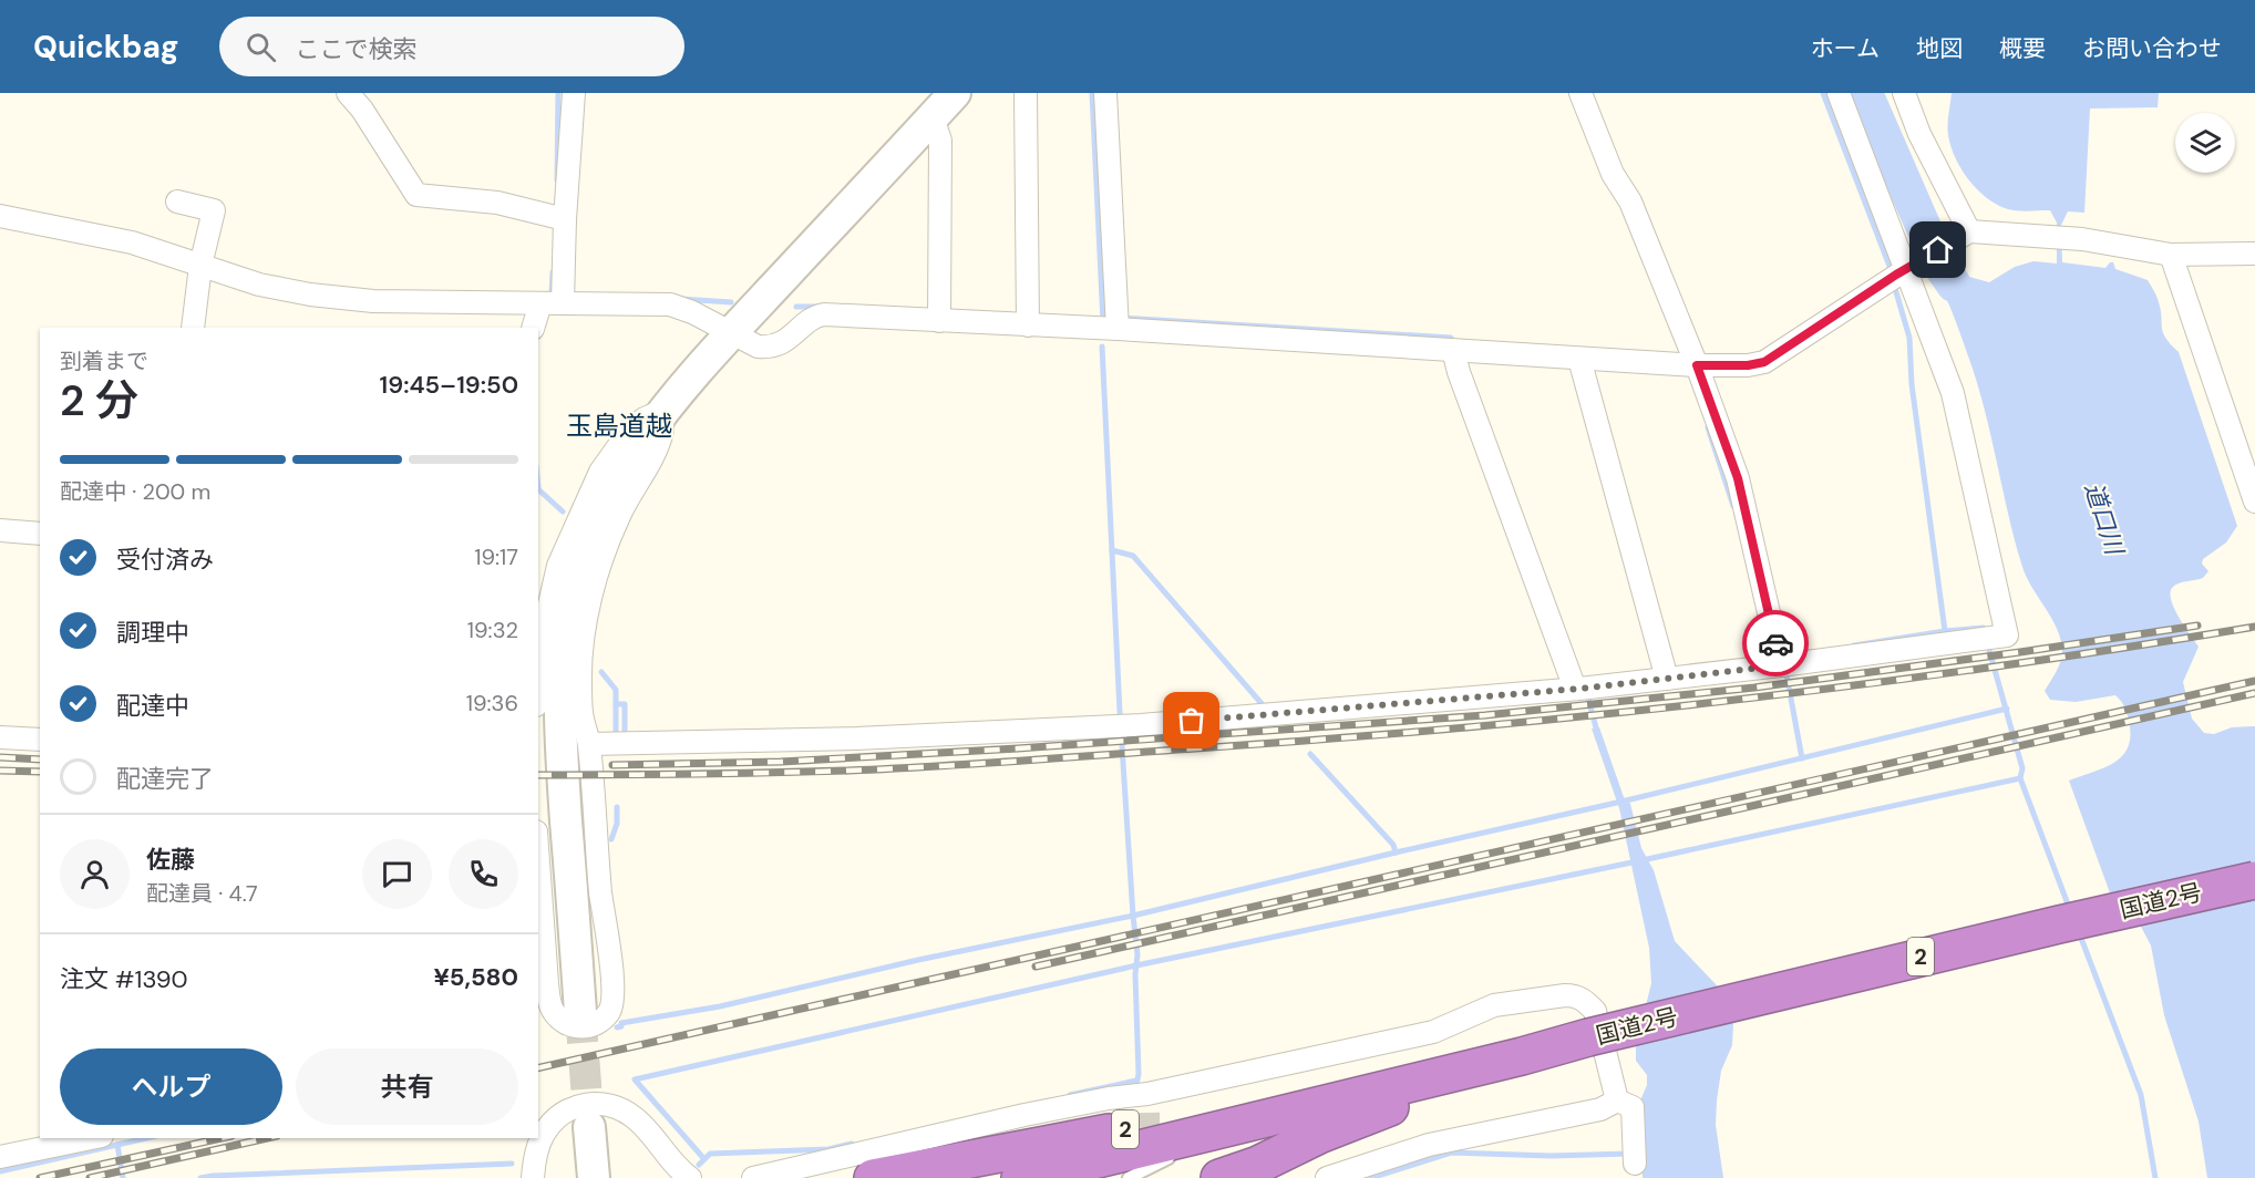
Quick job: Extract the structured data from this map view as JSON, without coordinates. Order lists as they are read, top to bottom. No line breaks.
{"streets":{"highway":["国道2号","2"]},"crossings":[["国道2号","2"]],"districts":["玉島道越"],"water":["道口川"],"page":{"header":"Quickbag","search":"ここで検索","nav":["ホーム","地図","概要","お問い合わせ"],"heading":["2 分","到着まで","19:45–19:50"],"panel":["佐藤","配達員 · 4.7","注文 #1390","¥5,580"],"bar":"配達中 · 200 m","list":[["受付済み","19:17"],["調理中","19:32"],["配達中","19:36"],"配達完了"],"buttons":["ヘルプ","共有"]}}
